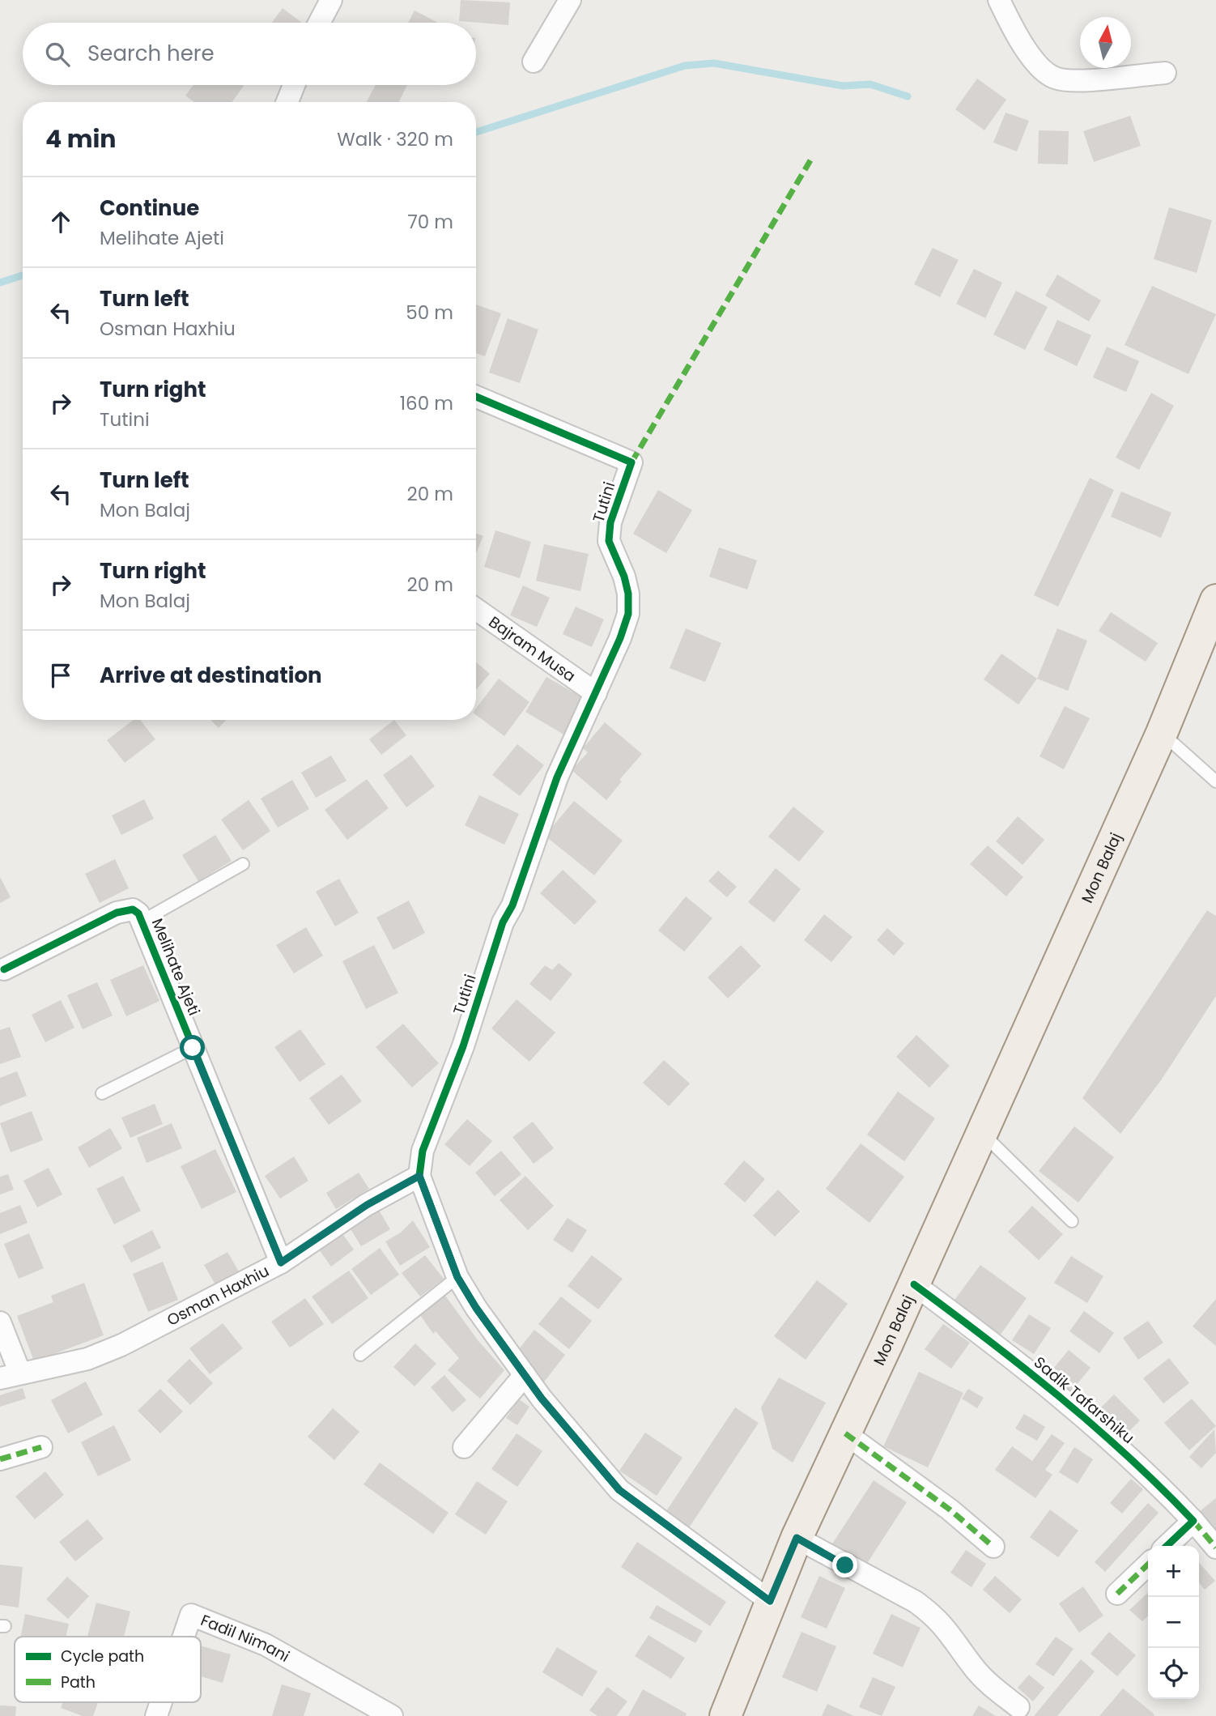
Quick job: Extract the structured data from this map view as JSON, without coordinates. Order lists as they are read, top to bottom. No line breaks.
{"streets":{"main road":["Mon Balaj"],"street":["Tutini","Bajram Musa","Melihate Ajeti","Osman Haxhiu","Sadik Tafarshiku","Fadil Nimani"]},"crossings":[["Tutini","Bajram Musa"],["Tutini","Mon Balaj"],["Tutini","Osman Haxhiu"],["Mon Balaj","Sadik Tafarshiku"],["Melihate Ajeti","Osman Haxhiu"]],"legend":["Cycle path","Path"],"north":"top","page":{"search":"Search here","heading":["4 min","Walk · 320 m"],"list":[["Continue","Melihate Ajeti","70 m"],["Turn left","Osman Haxhiu","50 m"],["Turn right","Tutini","160 m"],["Turn left","Mon Balaj","20 m"],["Turn right","Mon Balaj","20 m"],"Arrive at destination"],"map_buttons":["+","−"]}}
